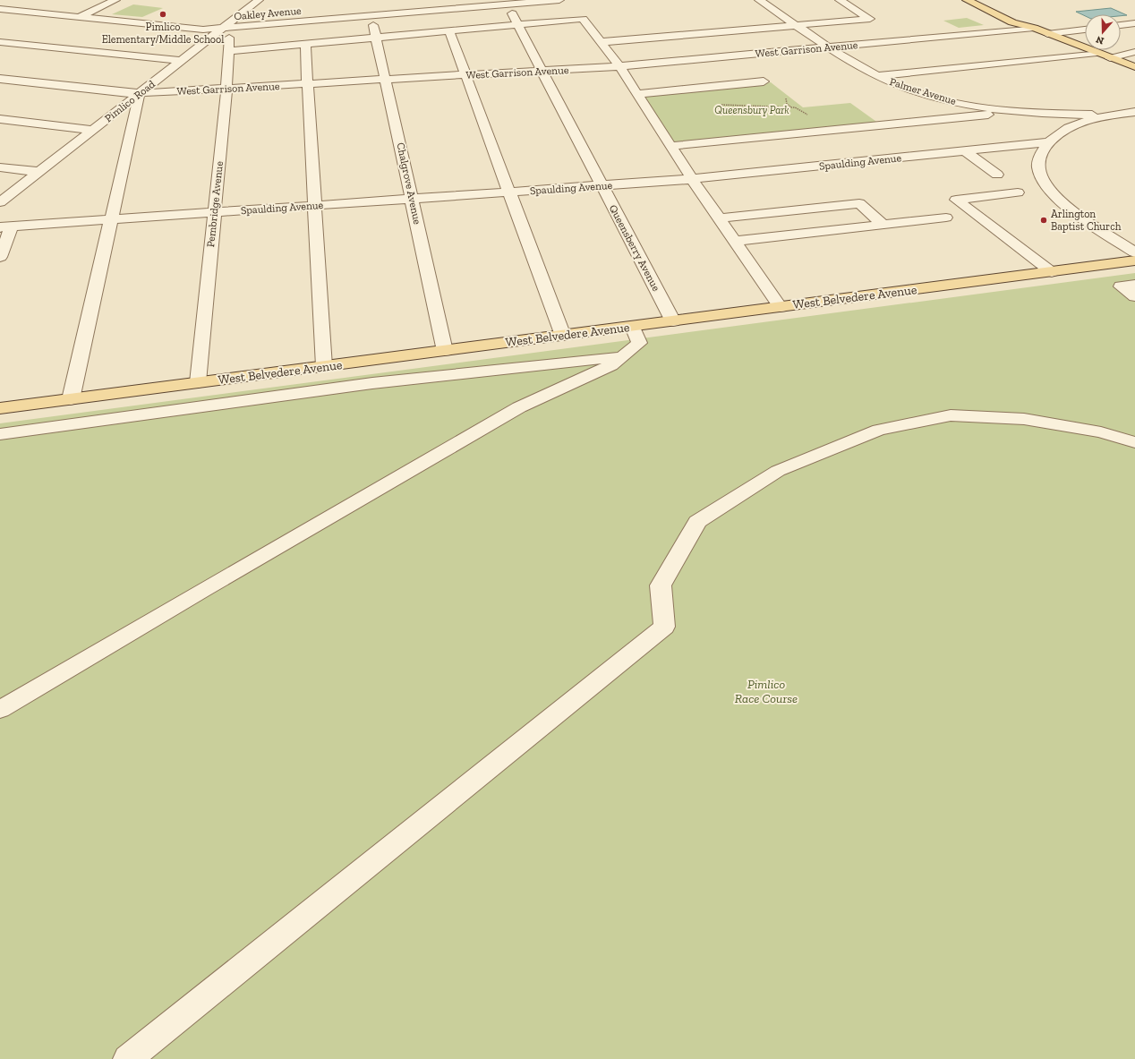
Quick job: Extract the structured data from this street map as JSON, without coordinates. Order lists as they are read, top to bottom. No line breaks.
{"streets":{"main road":["West Belvedere Avenue"],"street":["Oakley Avenue","West Garrison Avenue","Palmer Avenue","Pimlico Road","Spaulding Avenue","Chalgrove Avenue","Pembridge Avenue","Queensberry Avenue"]},"crossings":[["Oakley Avenue","Pimlico Road"],["Oakley Avenue","Chalgrove Avenue"],["Oakley Avenue","Pembridge Avenue"],["Oakley Avenue","Queensberry Avenue"],["West Garrison Avenue","Palmer Avenue"],["West Garrison Avenue","Pimlico Road"],["West Garrison Avenue","Chalgrove Avenue"],["West Garrison Avenue","Pembridge Avenue"],["West Garrison Avenue","Queensberry Avenue"],["Palmer Avenue","Spaulding Avenue"],["Pimlico Road","Pembridge Avenue"],["Spaulding Avenue","Chalgrove Avenue"],["Spaulding Avenue","Pembridge Avenue"],["Spaulding Avenue","Queensberry Avenue"],["Chalgrove Avenue","West Belvedere Avenue"],["Pembridge Avenue","West Belvedere Avenue"],["Queensberry Avenue","West Belvedere Avenue"]],"parks":["Queensbury Park","Pimlico Race Course"],"places":["Pimlico Elementary/Middle School","Arlington Baptist Church"],"north":"bottom"}
